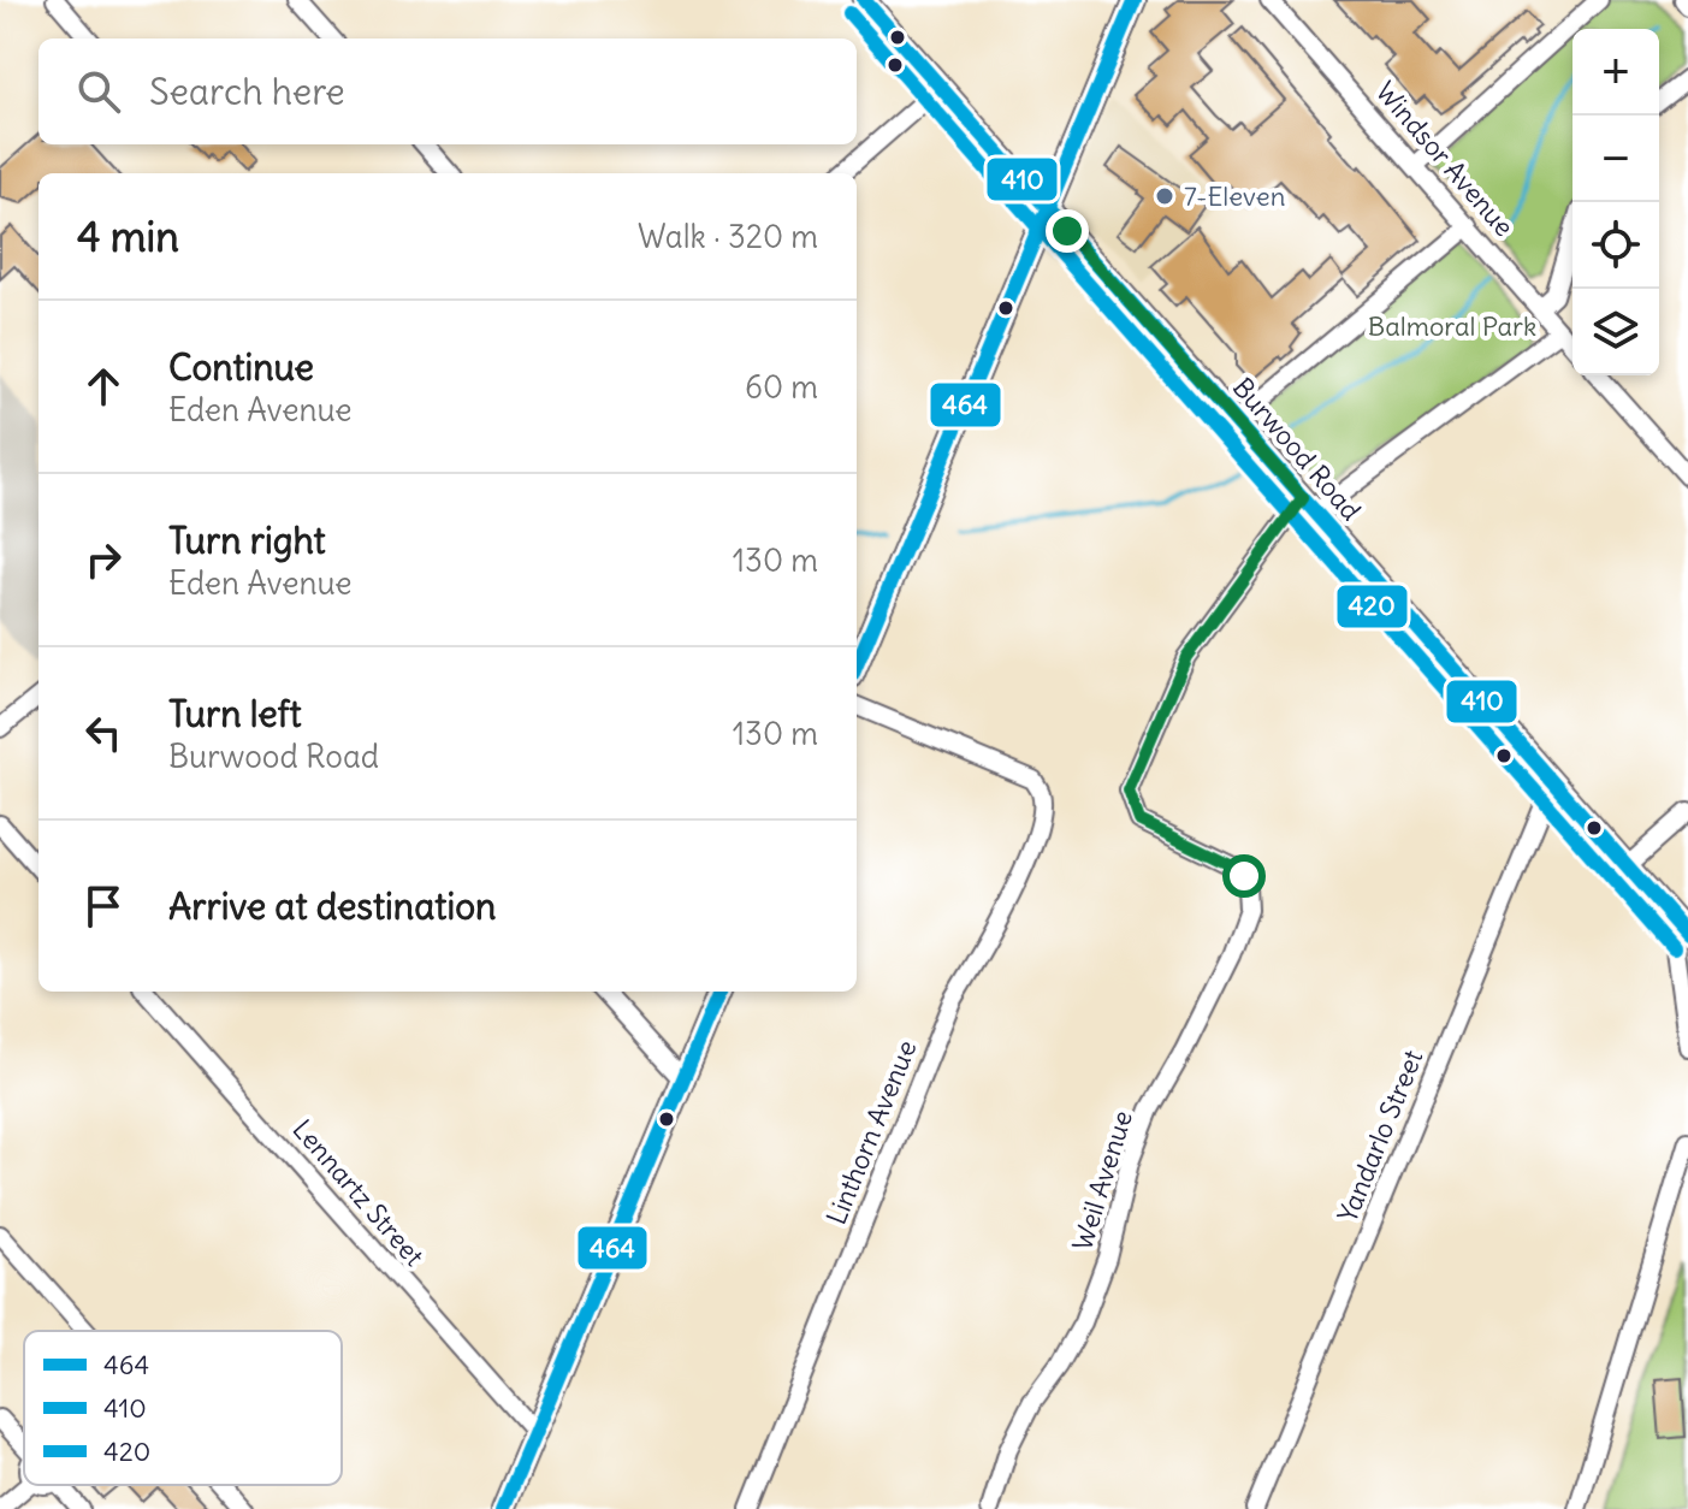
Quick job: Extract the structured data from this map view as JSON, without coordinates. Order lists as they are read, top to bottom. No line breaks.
{"streets":{"main road":["Burwood Road"],"street":["Windsor Avenue","Linthorn Avenue","Yandarlo Street","Weil Avenue","Lennartz Street"]},"crossings":[["Burwood Road","Yandarlo Street"],["Burwood Road","Weil Avenue"]],"parks":["Balmoral Park"],"places":["7-Eleven"],"lines":["transit line 464","transit line 410","transit line 420"],"legend":["464","410","420"],"page":{"map_buttons":["+","−"],"search":"Search here","heading":["4 min","Walk · 320 m"],"list":[["Continue","Eden Avenue","60 m"],["Turn right","Eden Avenue","130 m"],["Turn left","Burwood Road","130 m"],"Arrive at destination"]}}
